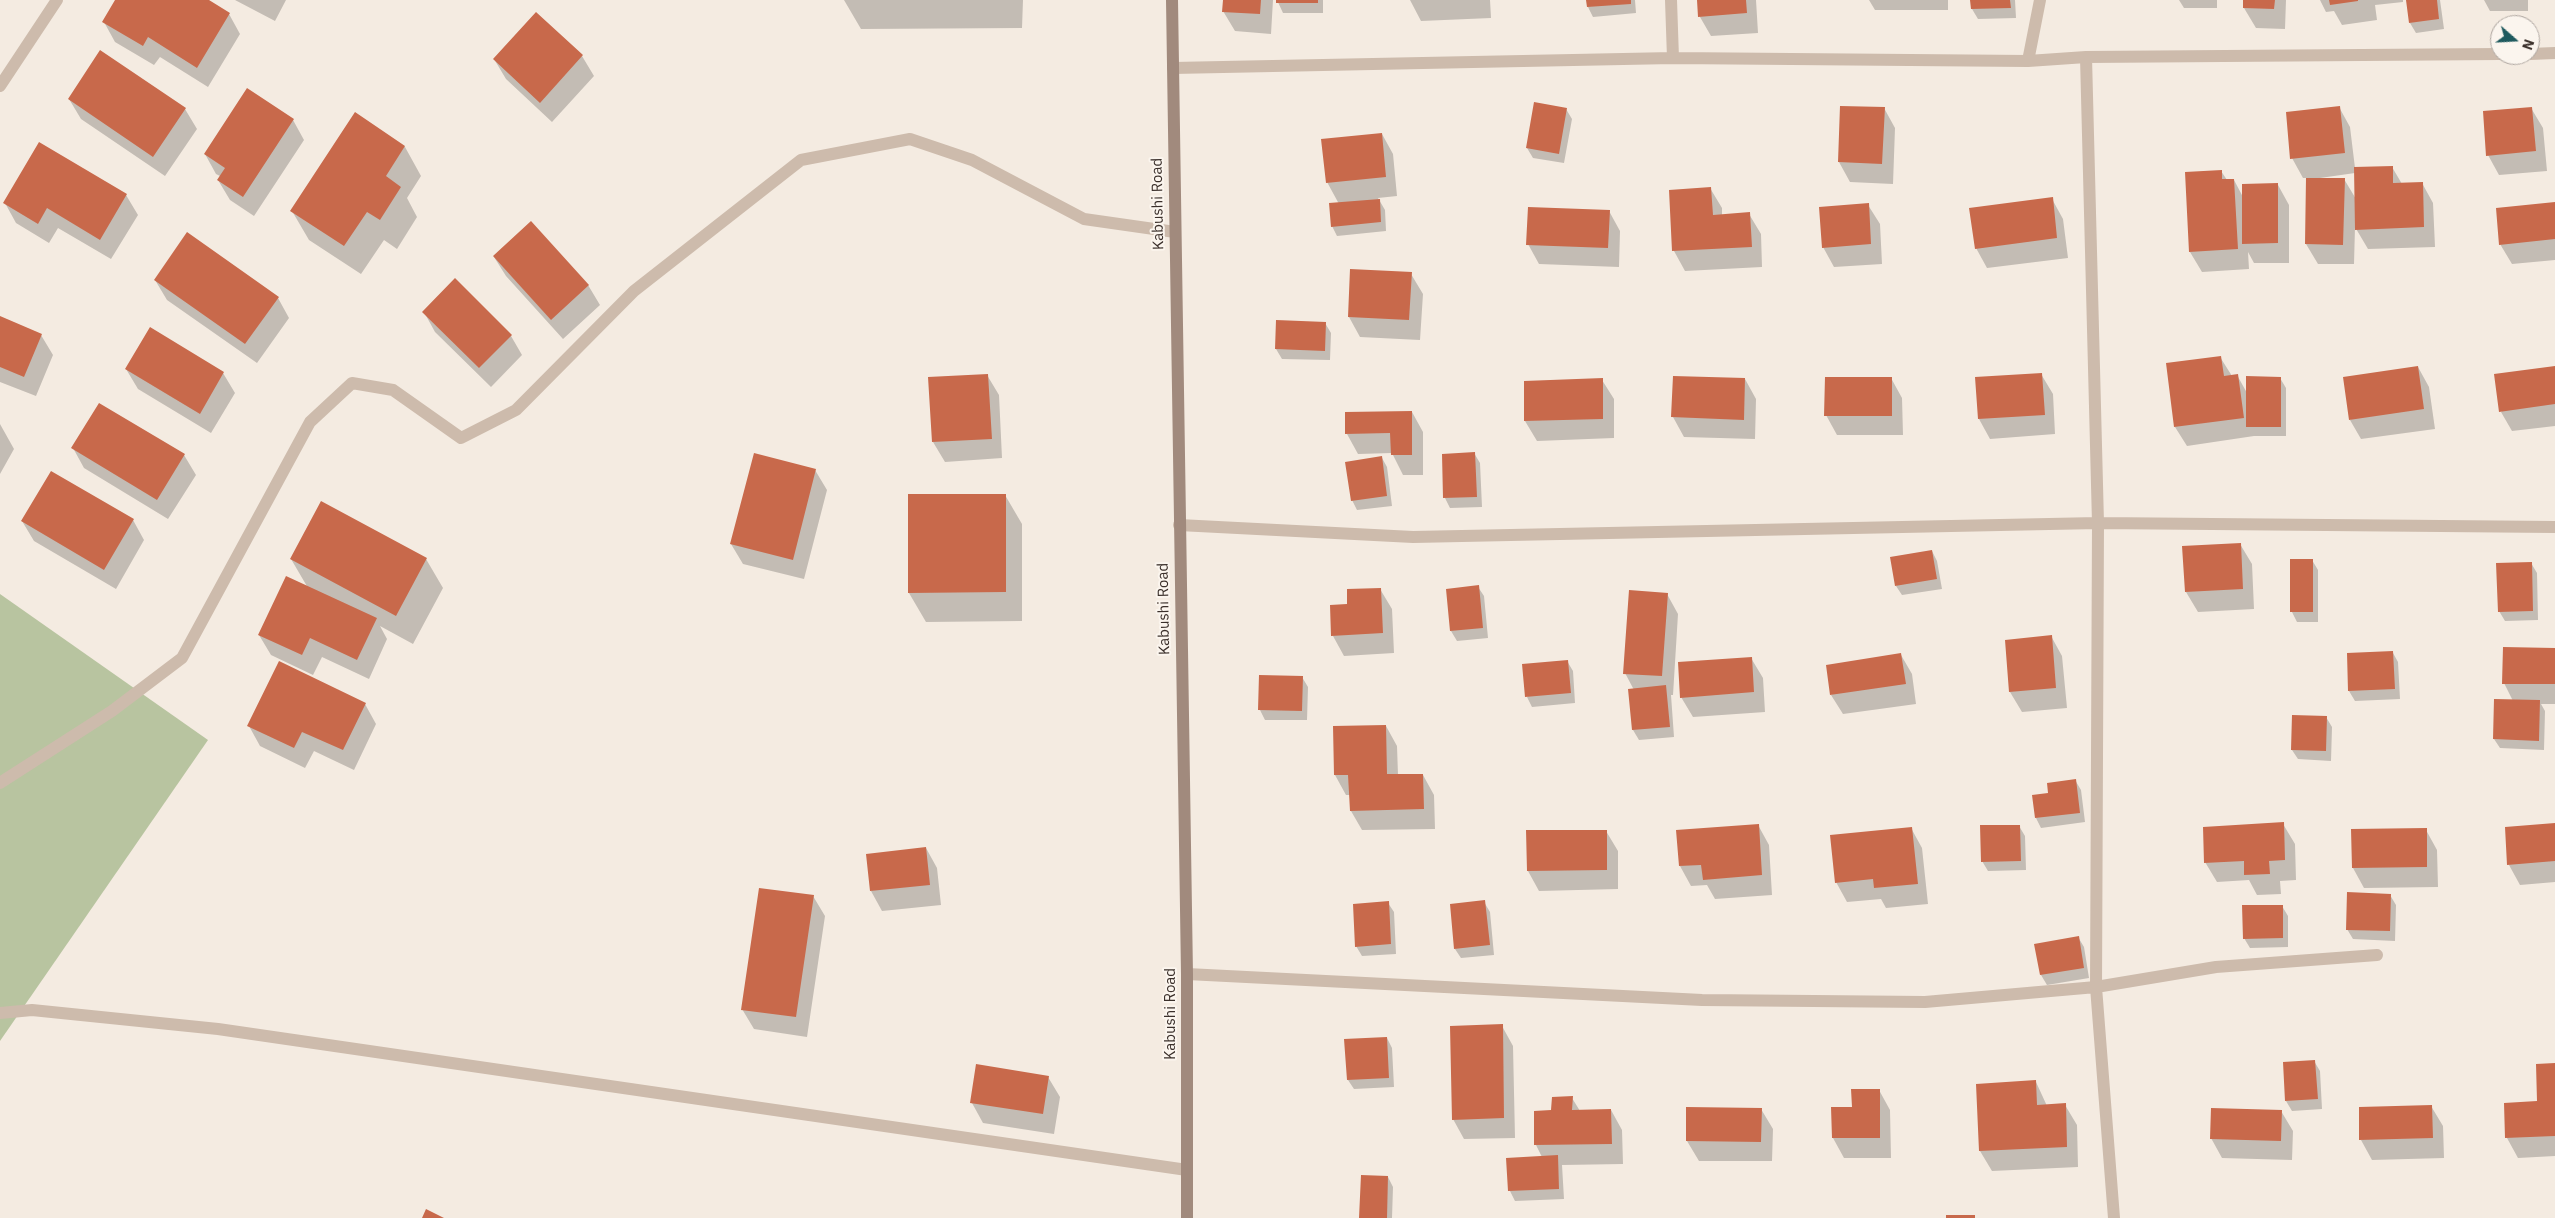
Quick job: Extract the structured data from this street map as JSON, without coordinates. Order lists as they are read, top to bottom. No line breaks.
{"streets":{"main road":["Kabushi Road"]},"north":"right"}
